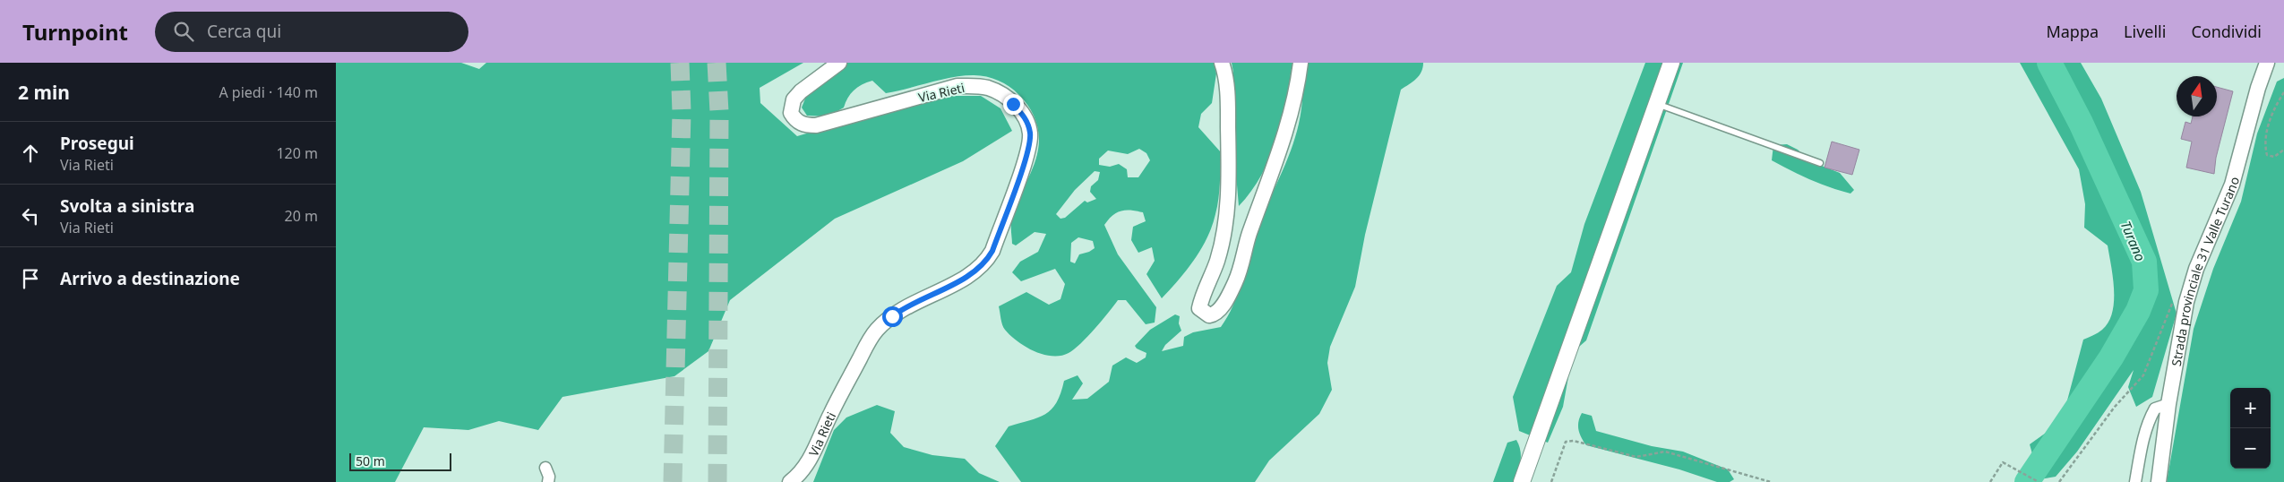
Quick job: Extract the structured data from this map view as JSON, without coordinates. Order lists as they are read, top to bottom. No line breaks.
{"streets":{"street":["Via Rieti","Strada provinciale 31 Valle Turano"]},"water":["Turano"],"scale_bar":"50 m","north":"top","page":{"header":"Turnpoint","search":"Cerca qui","nav":["Mappa","Livelli","Condividi"],"heading":["2 min","A piedi · 140 m"],"list":[["Prosegui","Via Rieti","120 m"],["Svolta a sinistra","Via Rieti","20 m"],"Arrivo a destinazione"],"map_buttons":["+","−"],"scale":"50 m"}}
